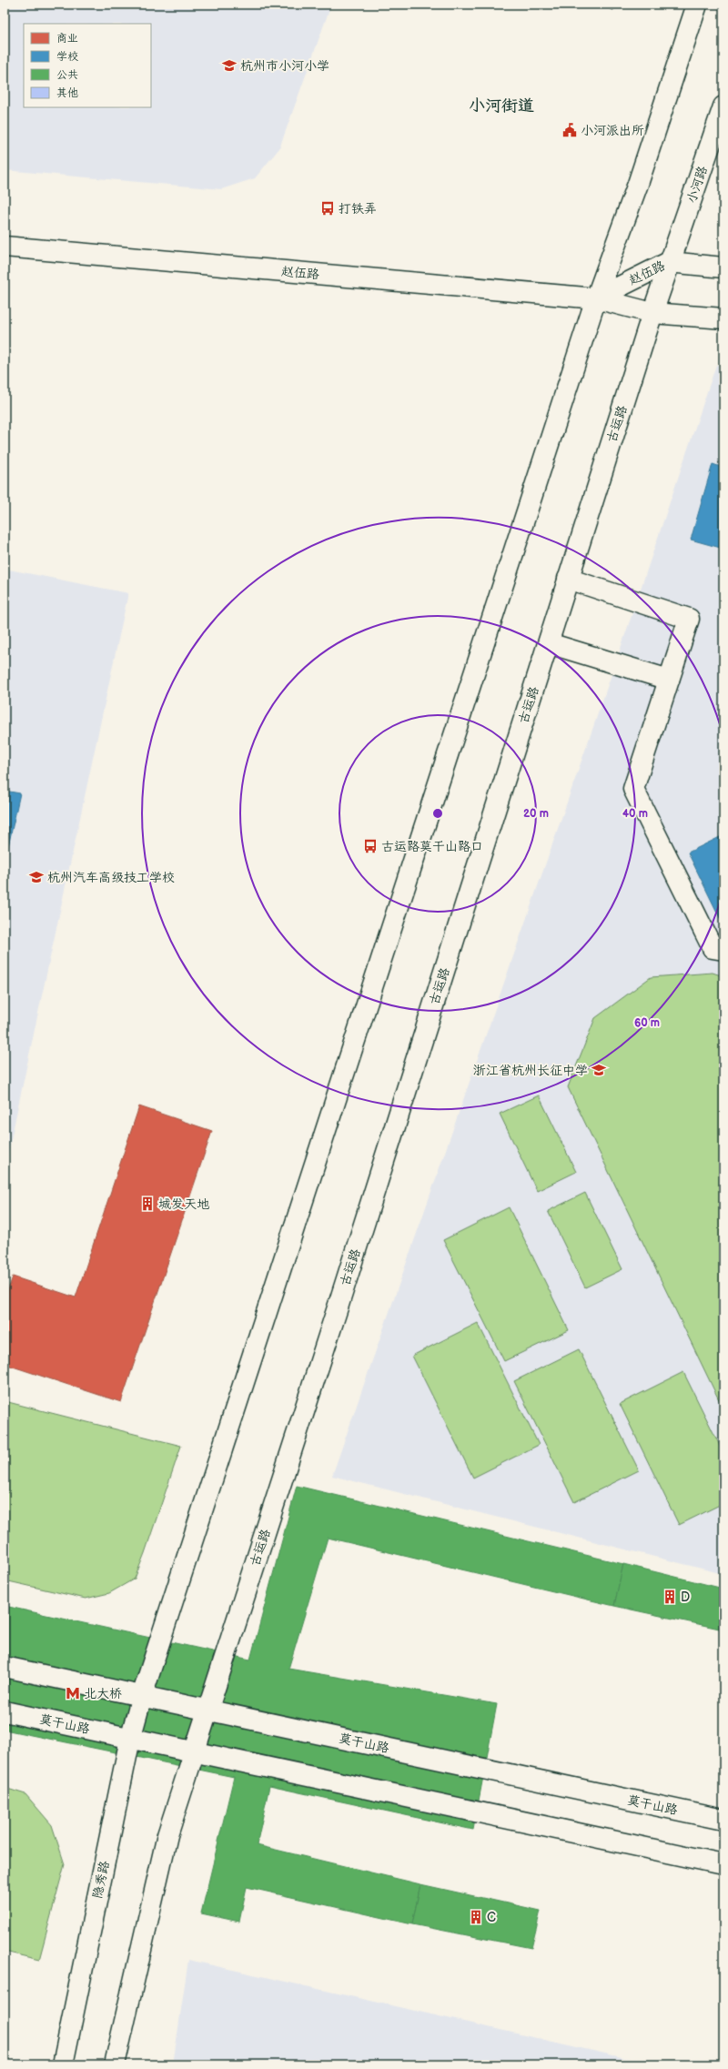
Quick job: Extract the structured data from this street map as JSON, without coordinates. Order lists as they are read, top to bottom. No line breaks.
{"streets":{"main road":["小河路","赵伍路","古运路","莫干山路","隐秀路"]},"crossings":[["小河路","赵伍路"],["小河路","古运路"],["赵伍路","古运路"],["古运路","莫干山路"],["莫干山路","隐秀路"]],"districts":["小河街道"],"places":{"school or university":["杭州市小河小学","杭州汽车高级技工学校","浙江省杭州长征中学"],"public building":["小河派出所"],"bus stop":["打铁弄","古运路莫干山路口"],"building":["城发天地","D","C"],"metro station":["北大桥"]},"legend":["商业","学校","公共","其他"],"rings":["20 m","40 m","60 m"]}
